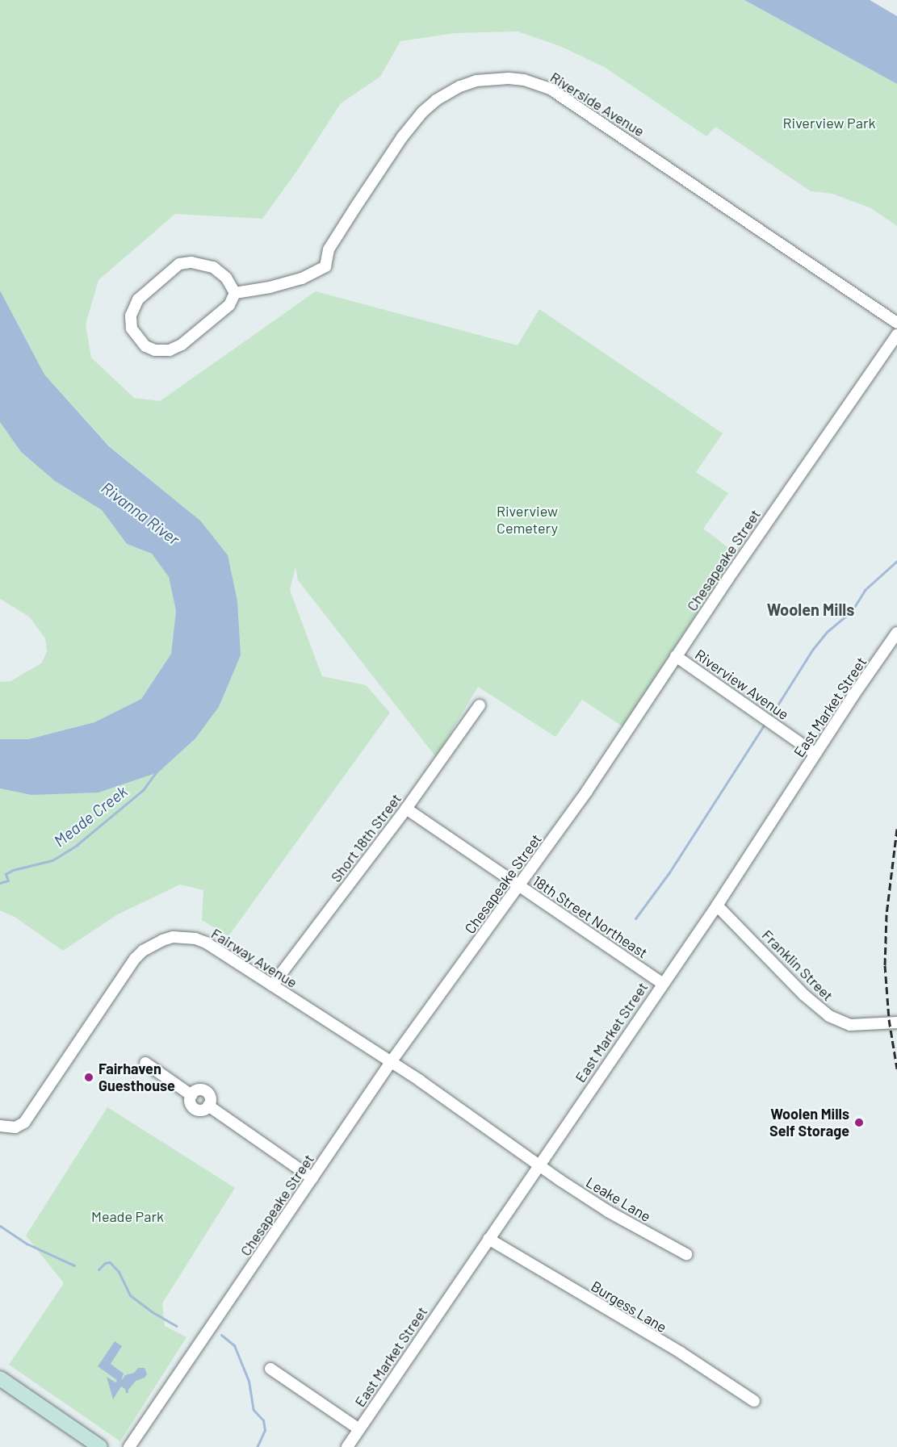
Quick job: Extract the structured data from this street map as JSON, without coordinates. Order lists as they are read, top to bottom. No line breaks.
{"streets":{"street":["Riverside Avenue","Chesapeake Street","Riverview Avenue","East Market Street","Short 18th Street","18th Street Northeast","Fairway Avenue","Franklin Street","Leake Lane","Burgess Lane"]},"crossings":[["Chesapeake Street","Riverview Avenue"],["Chesapeake Street","18th Street Northeast"],["Chesapeake Street","Fairway Avenue"],["Riverview Avenue","East Market Street"],["East Market Street","18th Street Northeast"],["East Market Street","Fairway Avenue"],["East Market Street","Franklin Street"],["East Market Street","Leake Lane"],["East Market Street","Burgess Lane"],["Short 18th Street","18th Street Northeast"],["Short 18th Street","Fairway Avenue"],["Fairway Avenue","Leake Lane"]],"districts":["Woolen Mills"],"water":["Rivanna River","Meade Creek"],"parks":["Riverview Park","Riverview Cemetery","Meade Park"],"places":["Fairhaven Guesthouse","Woolen Mills Self Storage"]}
